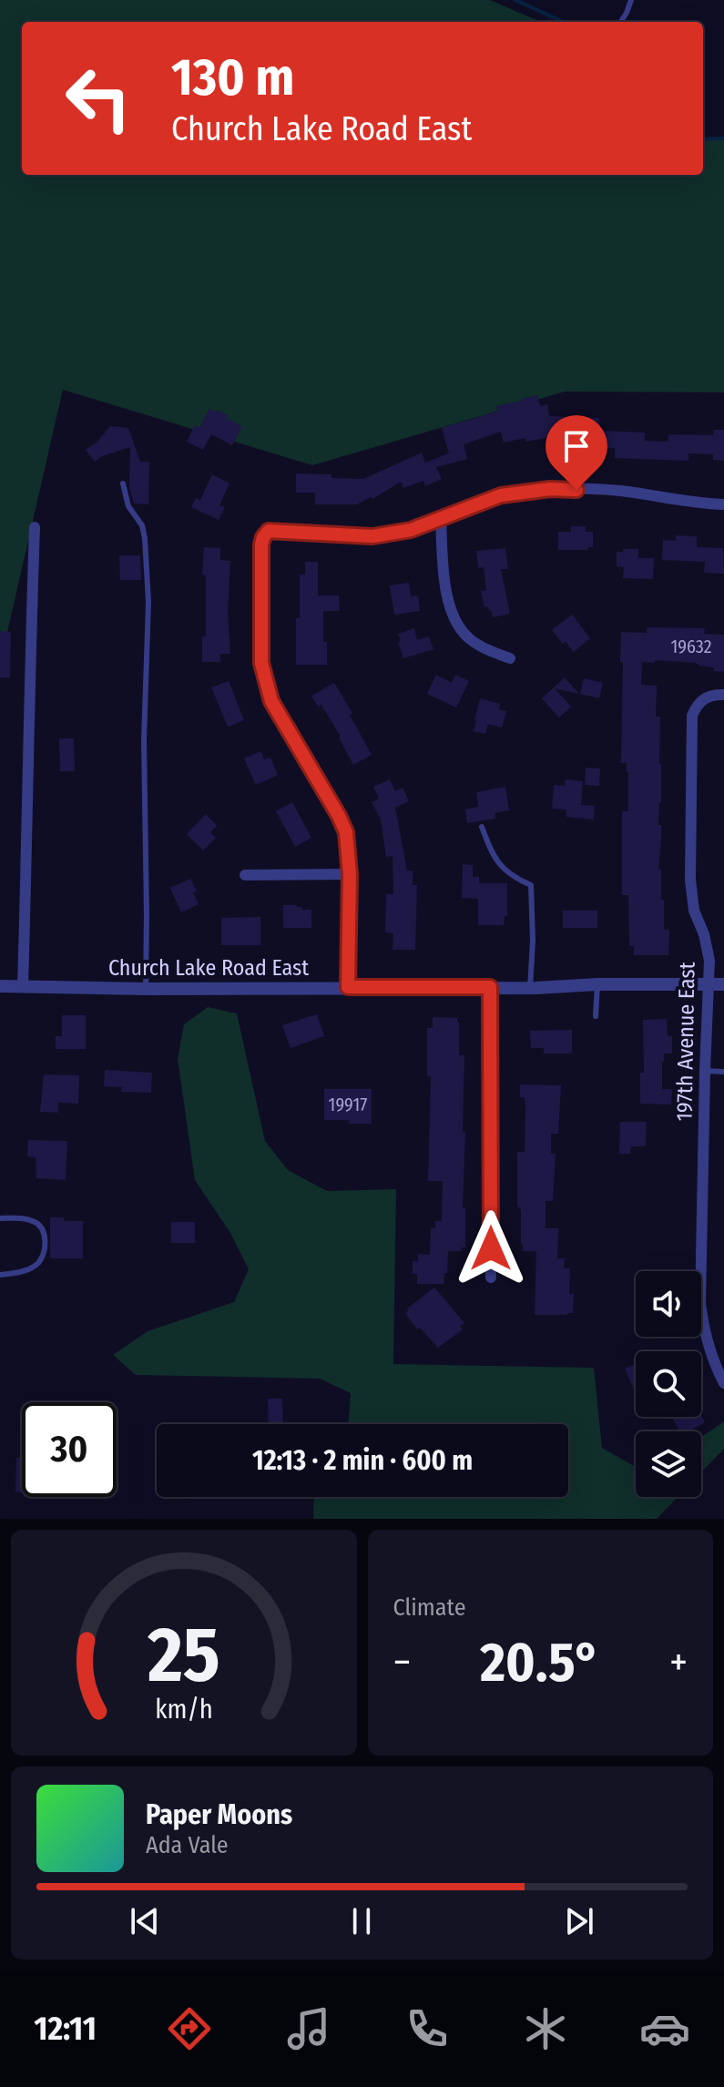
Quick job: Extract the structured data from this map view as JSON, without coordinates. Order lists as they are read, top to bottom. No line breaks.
{"streets":{"street":["Church Lake Road East","197th Avenue East"]},"crossings":[["Church Lake Road East","197th Avenue East"]],"house_numbers":["19632","19917"],"page":{"turn":["130 m","Church Lake Road East"],"limit":"30","trip":"12:13 · 2 min · 600 m","tile":"Climate","heat":["−","20.5°","+"],"song":["Paper Moons","Ada Vale"],"tabs":"12:11","gauge":["25","km/h"]}}
